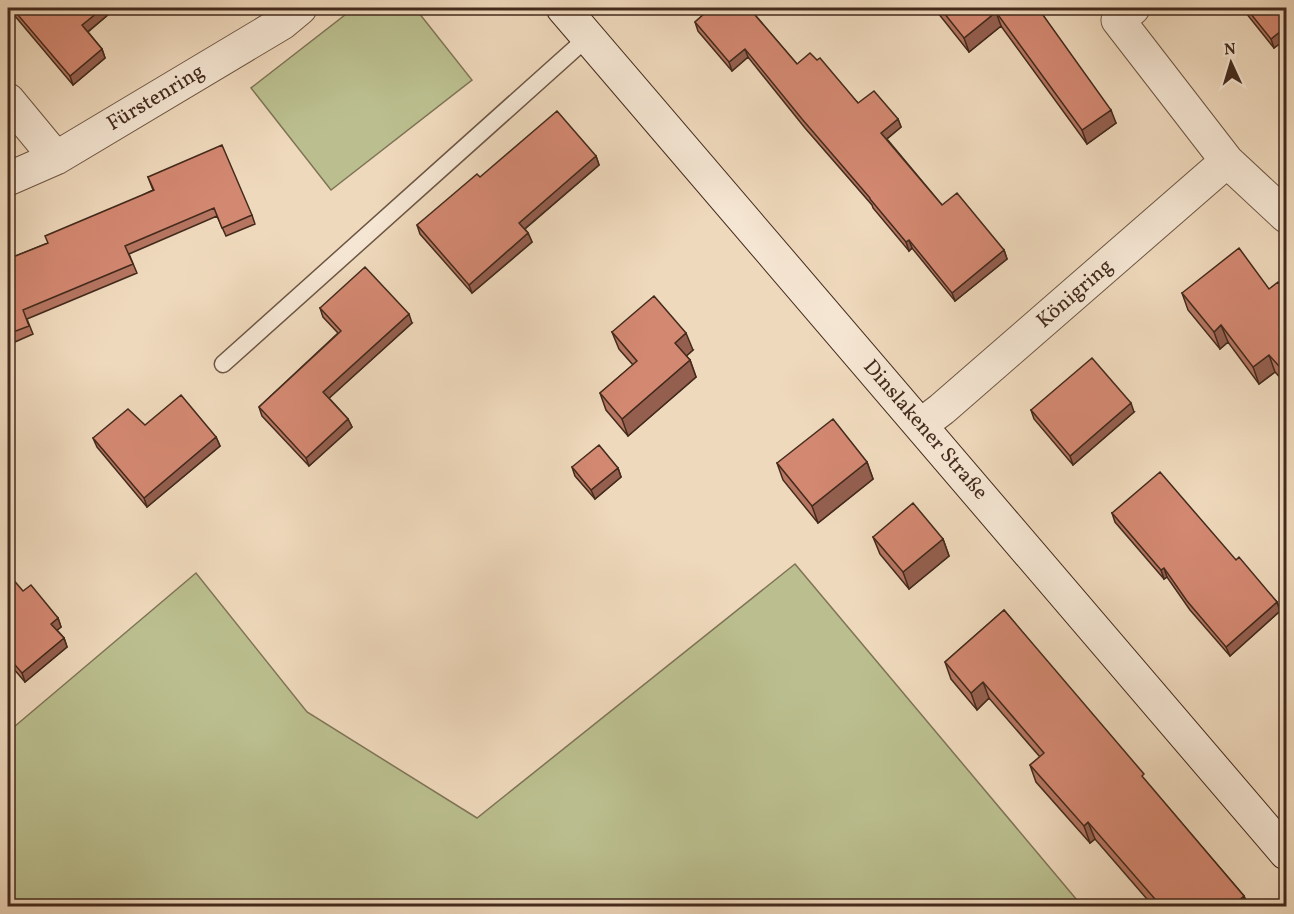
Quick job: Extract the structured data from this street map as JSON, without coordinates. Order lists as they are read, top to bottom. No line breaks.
{"streets":{"street":["Fürstenring","Königring","Dinslakener Straße"]},"crossings":[["Königring","Dinslakener Straße"]],"north":"top"}
